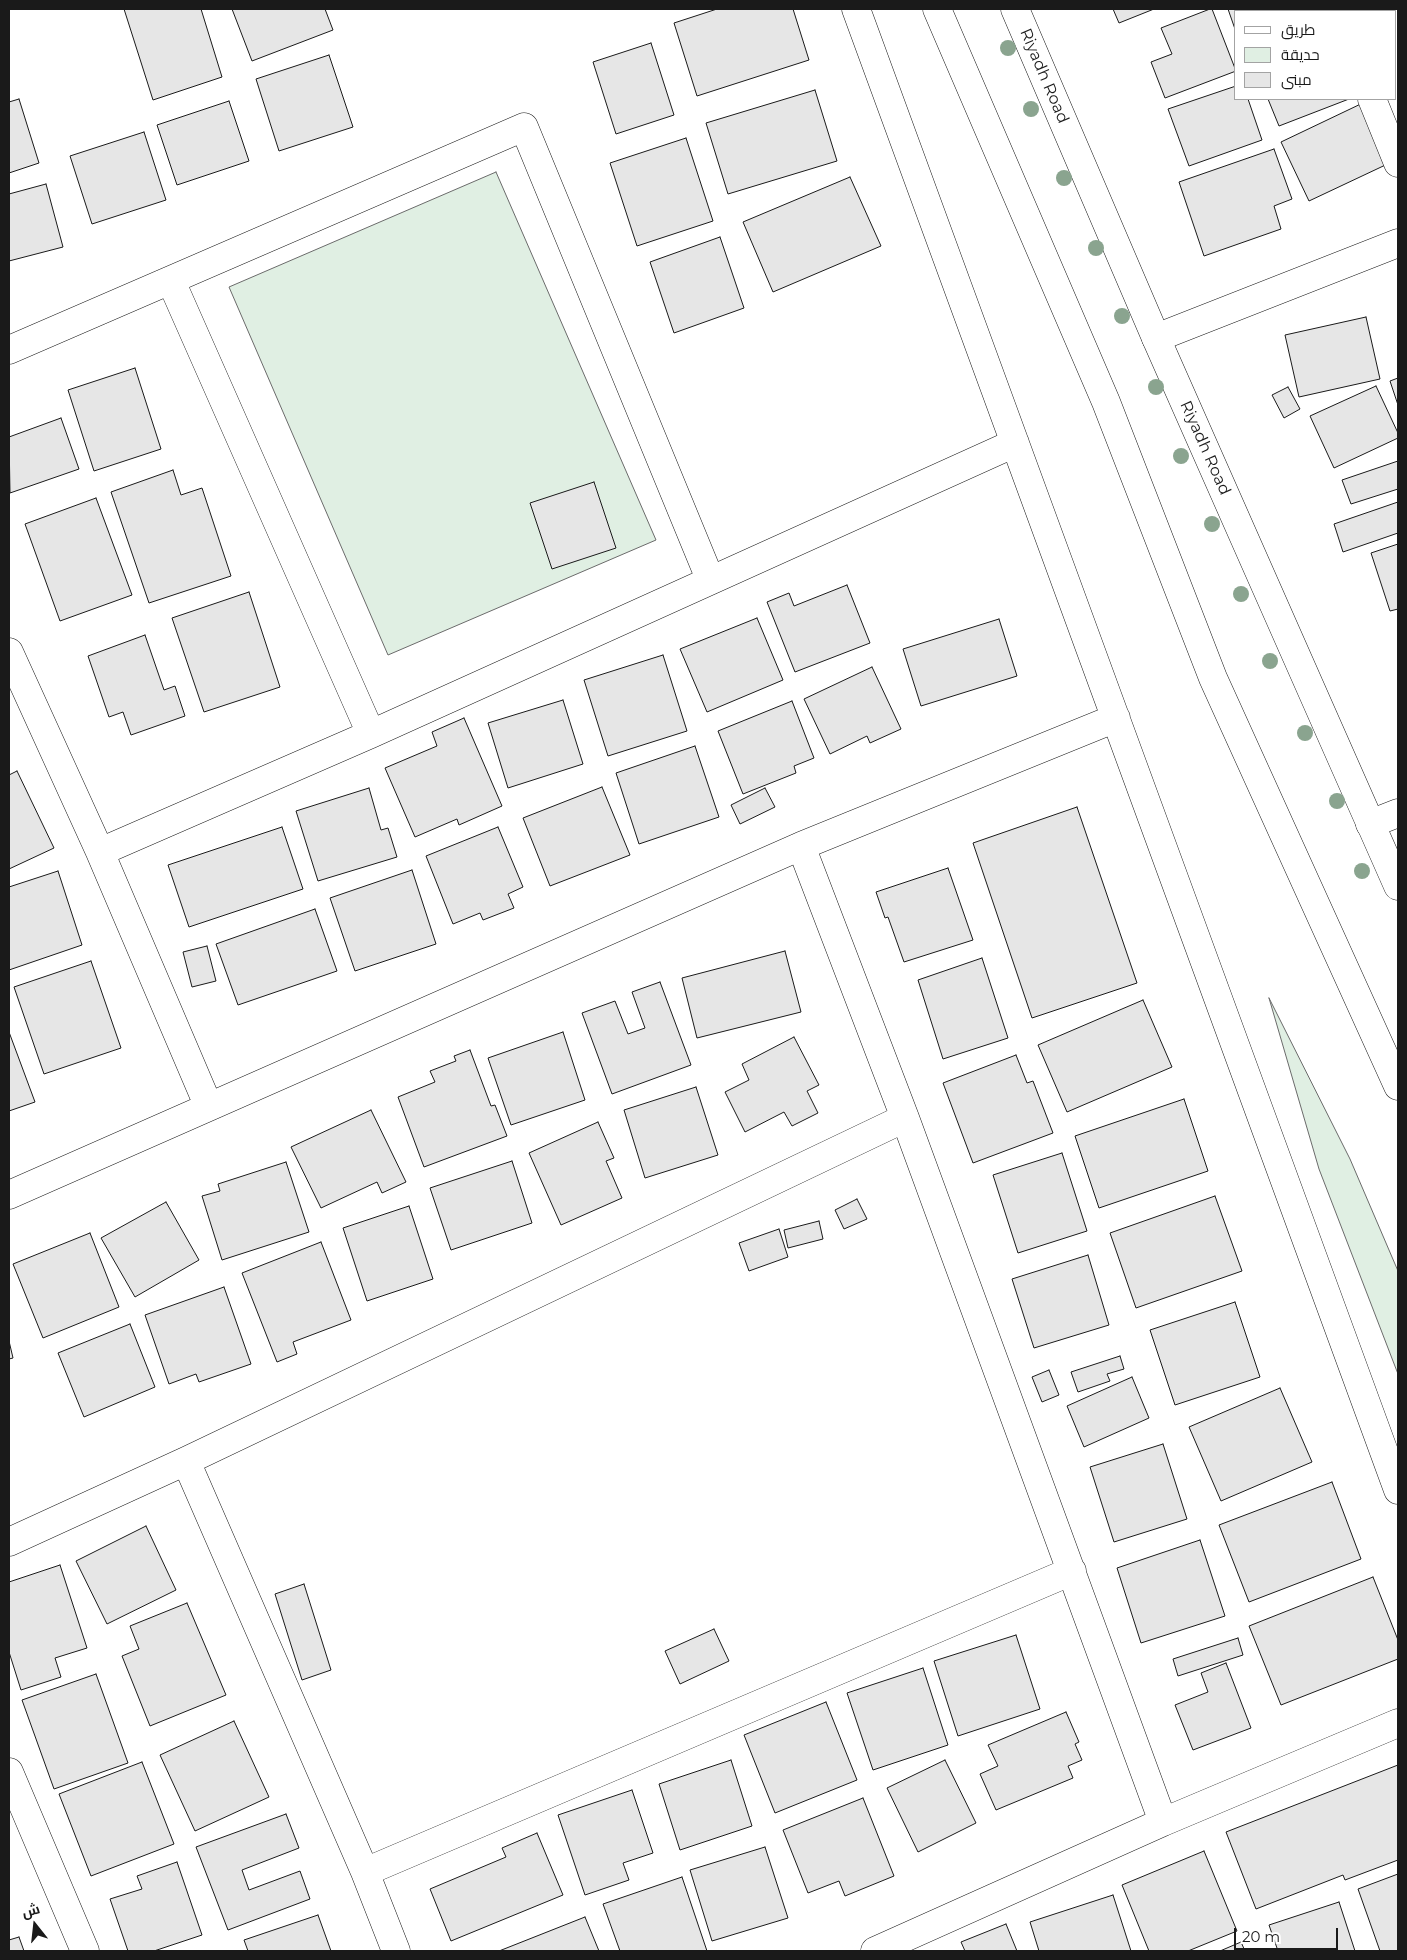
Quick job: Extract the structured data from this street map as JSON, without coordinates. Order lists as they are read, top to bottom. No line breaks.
{"streets":{"street":["Riyadh Road"]},"legend":["طريق","حديقة","مبنى"],"scale_bar":"20 m","north":"top"}
